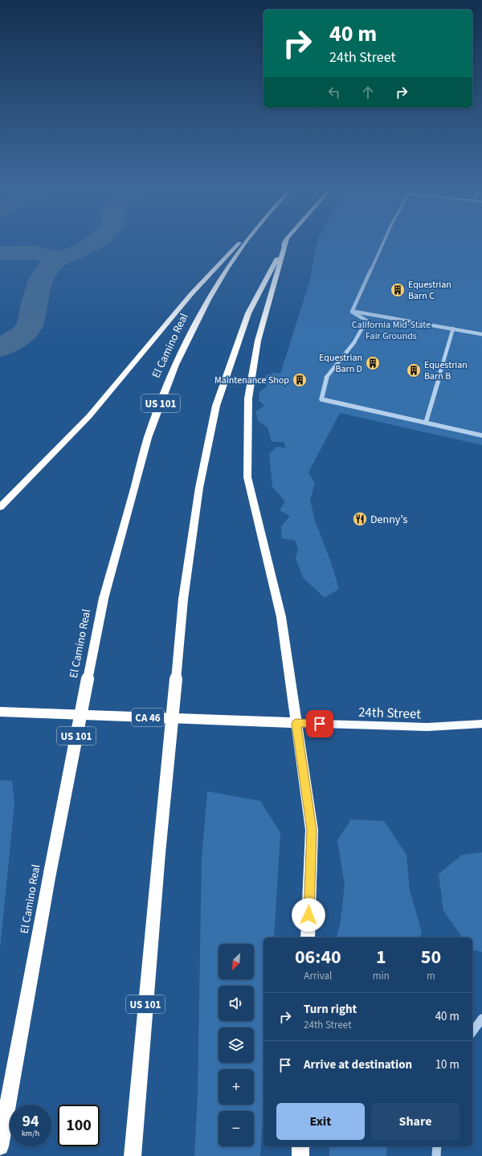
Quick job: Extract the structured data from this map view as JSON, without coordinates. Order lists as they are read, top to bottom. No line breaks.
{"streets":{"highway":["El Camino Real","US 101","CA 46"],"main road":["24th Street"]},"crossings":[["24th Street","CA 46"]],"parks":["California Mid-State Fair Grounds"],"places":{"building":["Equestrian Barn C","Equestrian Barn D","Equestrian Barn B","Maintenance Shop"],"restaurant":["Denny's"]},"north":"bottom left","page":{"turn":["40 m","24th Street"],"eta":["06:40","Arrival","1","min","50","m"],"map_buttons":["+","−"],"list":[{"name":"Turn right","note":"24th Street","value":"40 m"},{"name":"Arrive at destination","value":"10 m"}],"buttons":["Exit","Share"],"speed":"94 km/h","limit":"100"}}
